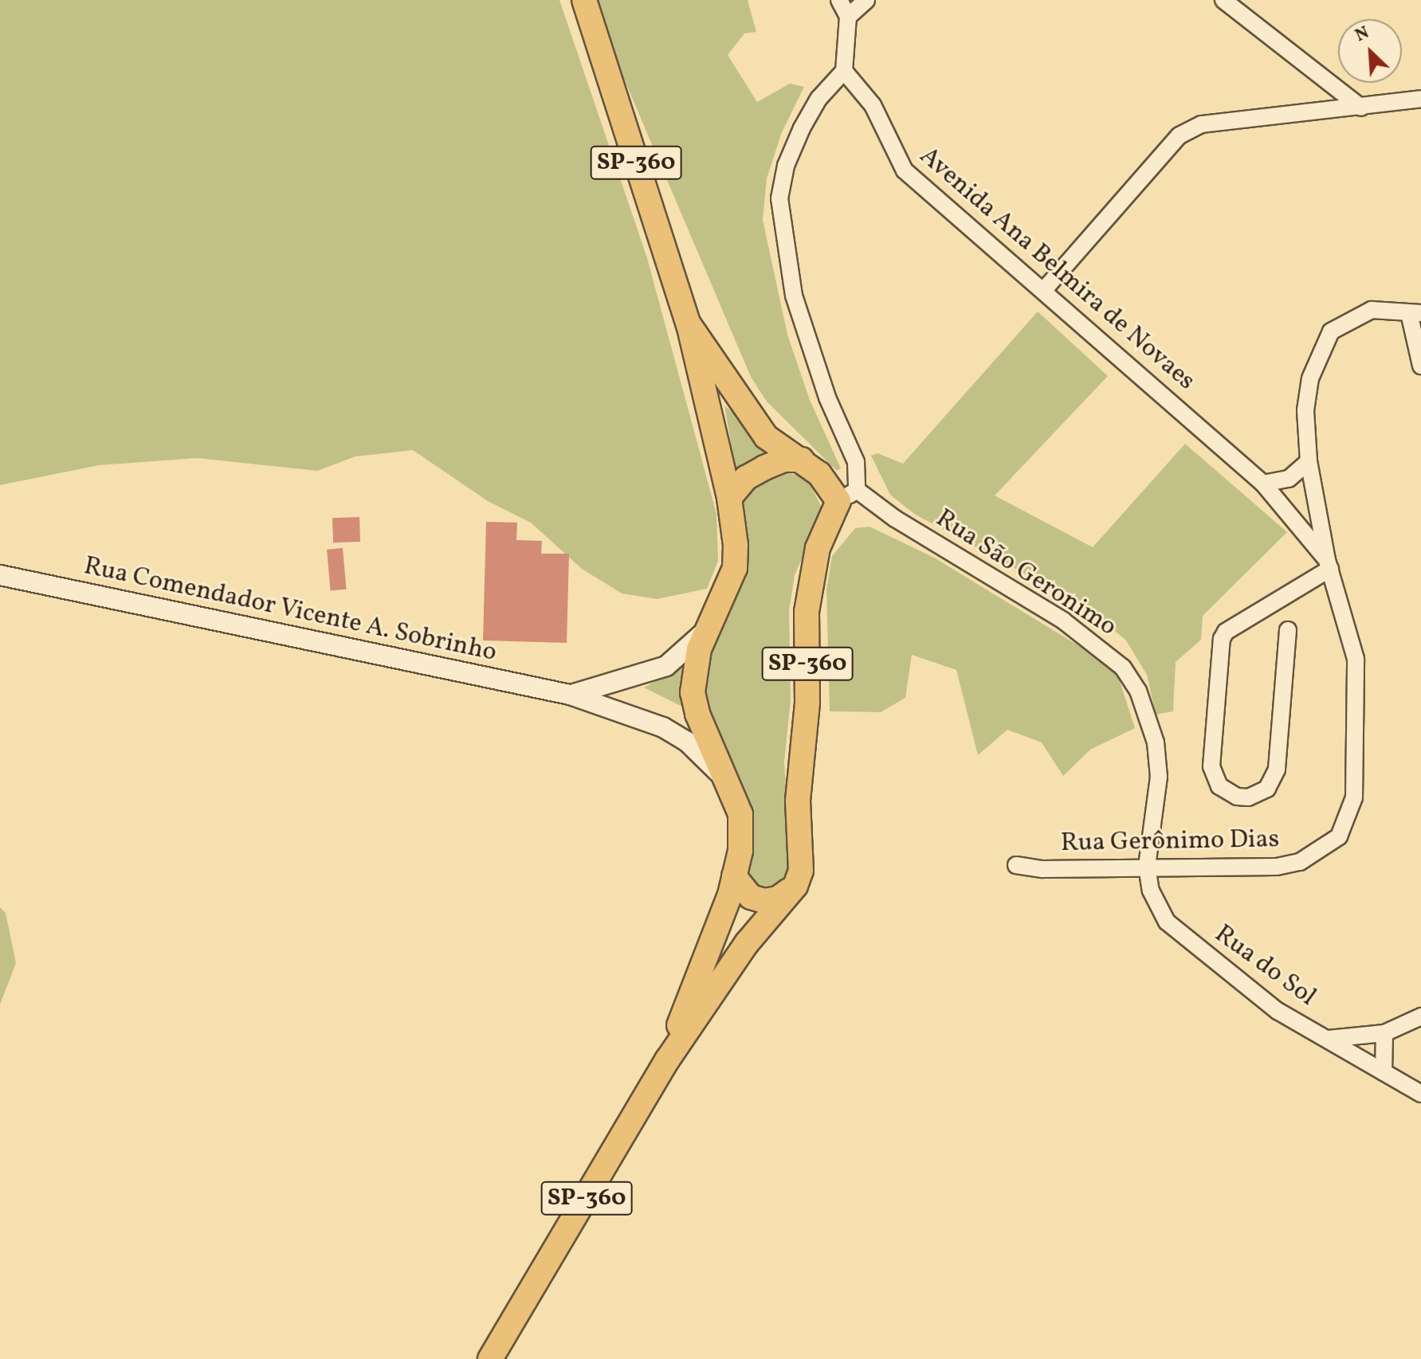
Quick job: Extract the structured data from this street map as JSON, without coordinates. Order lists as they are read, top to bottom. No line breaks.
{"streets":{"main road":["SP-360"],"street":["Avenida Ana Belmira de Novaes","Rua São Geronimo","Rua Comendador Vicente A. Sobrinho","Rua Gerônimo Dias","Rua do Sol"]},"crossings":[["SP-360","Rua São Geronimo"],["SP-360","Rua Comendador Vicente A. Sobrinho"],["Avenida Ana Belmira de Novaes","Rua Gerônimo Dias"],["Rua São Geronimo","Rua Gerônimo Dias"],["Rua São Geronimo","Rua do Sol"],["Rua Gerônimo Dias","Rua do Sol"]],"north":"top left"}
